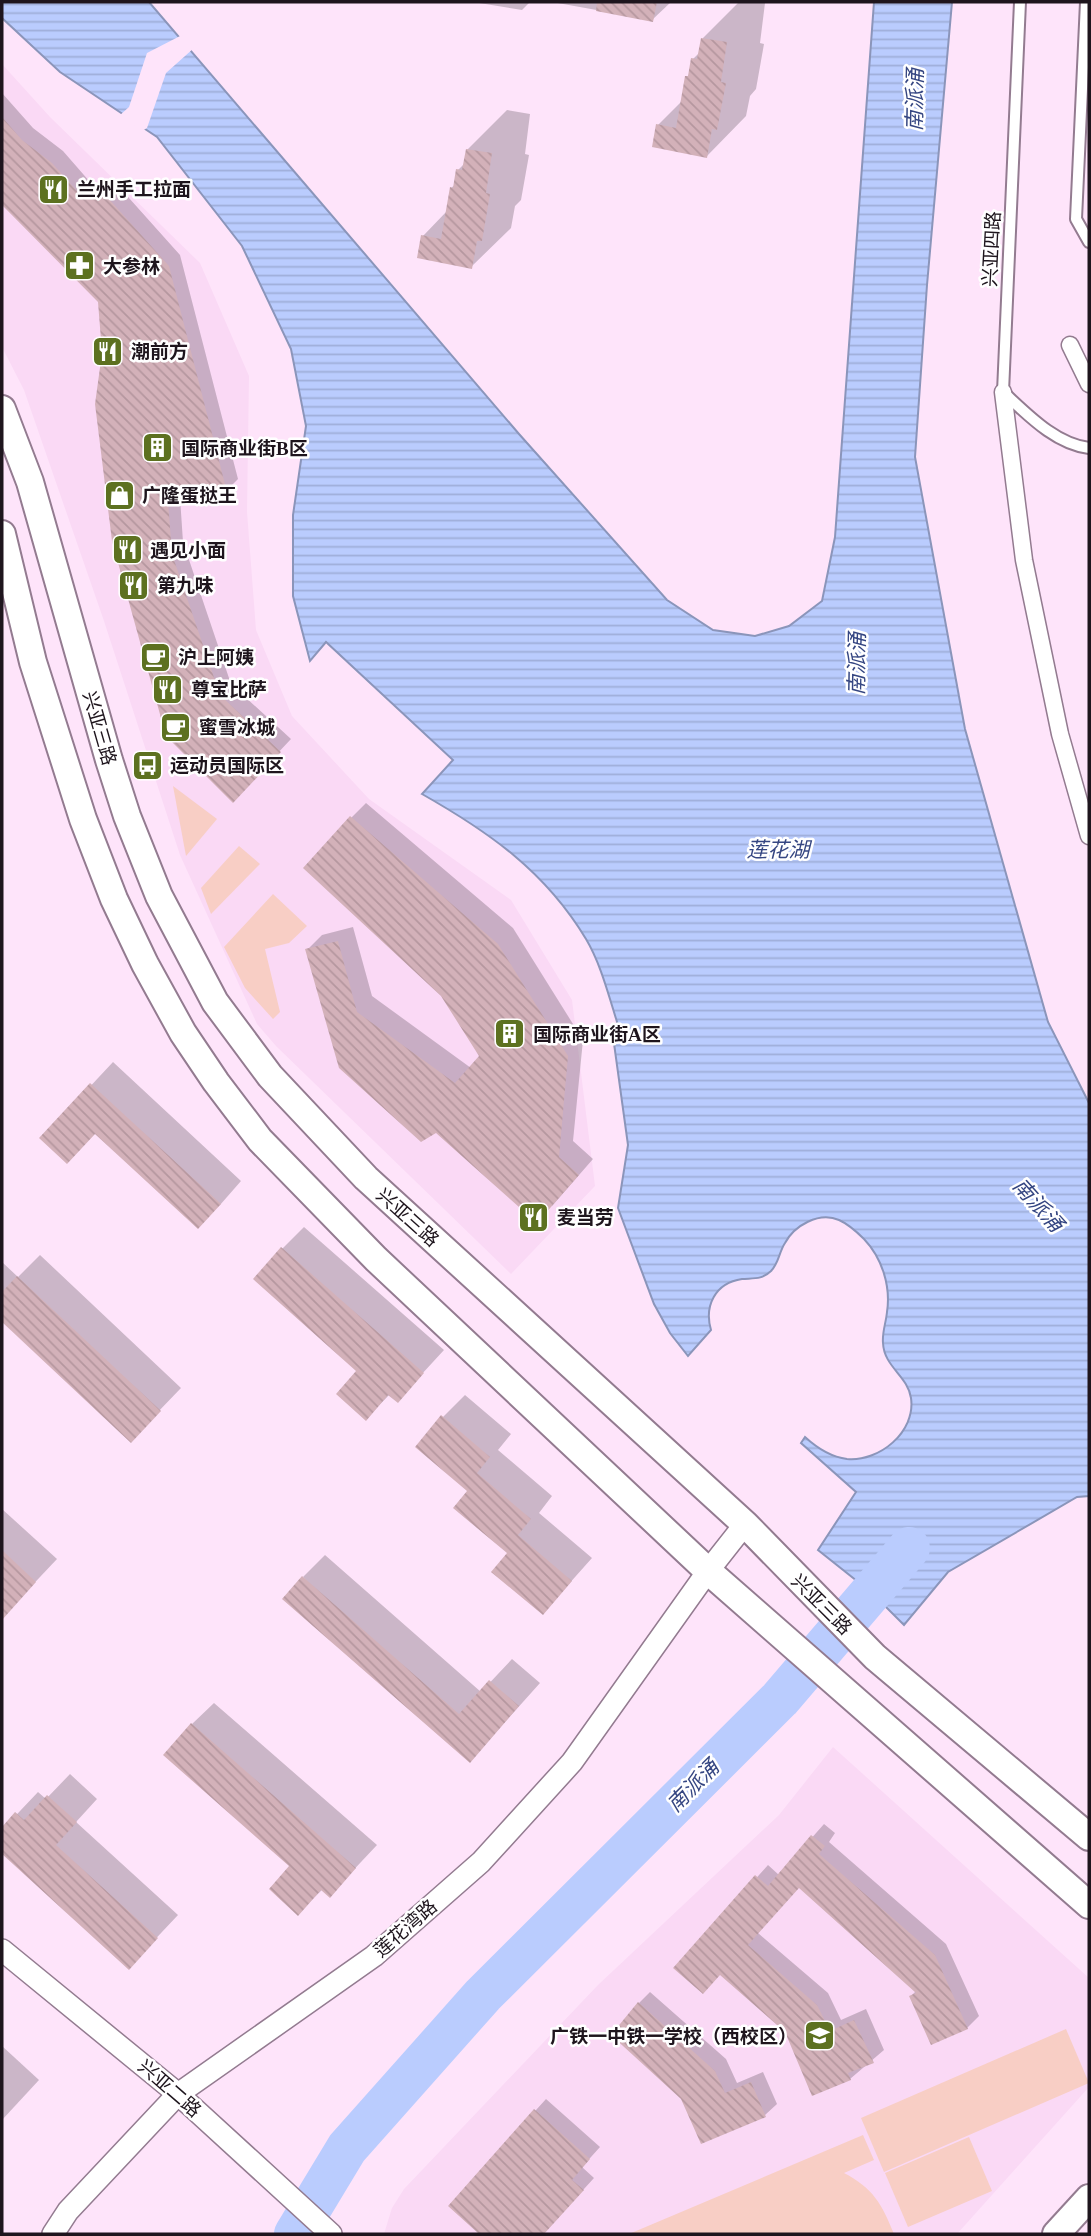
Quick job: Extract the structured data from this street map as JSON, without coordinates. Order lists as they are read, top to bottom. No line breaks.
{"streets":{"street":["兴亚三路","莲花湾路","兴亚二路"],"lane":["兴亚四路"]},"crossings":[["兴亚三路","莲花湾路"],["莲花湾路","兴亚二路"]],"water":["南派涌","莲花湖"],"places":{"restaurant":["兰州手工拉面","潮前方","遇见小面","第九味","尊宝比萨","麦当劳"],"pharmacy":["大参林"],"building":["国际商业街B区","国际商业街A区"],"shop":["广隆蛋挞王"],"cafe":["沪上阿姨","蜜雪冰城"],"bus stop":["运动员国际区"],"school or university":["广铁一中铁一学校（西校区）"]}}
